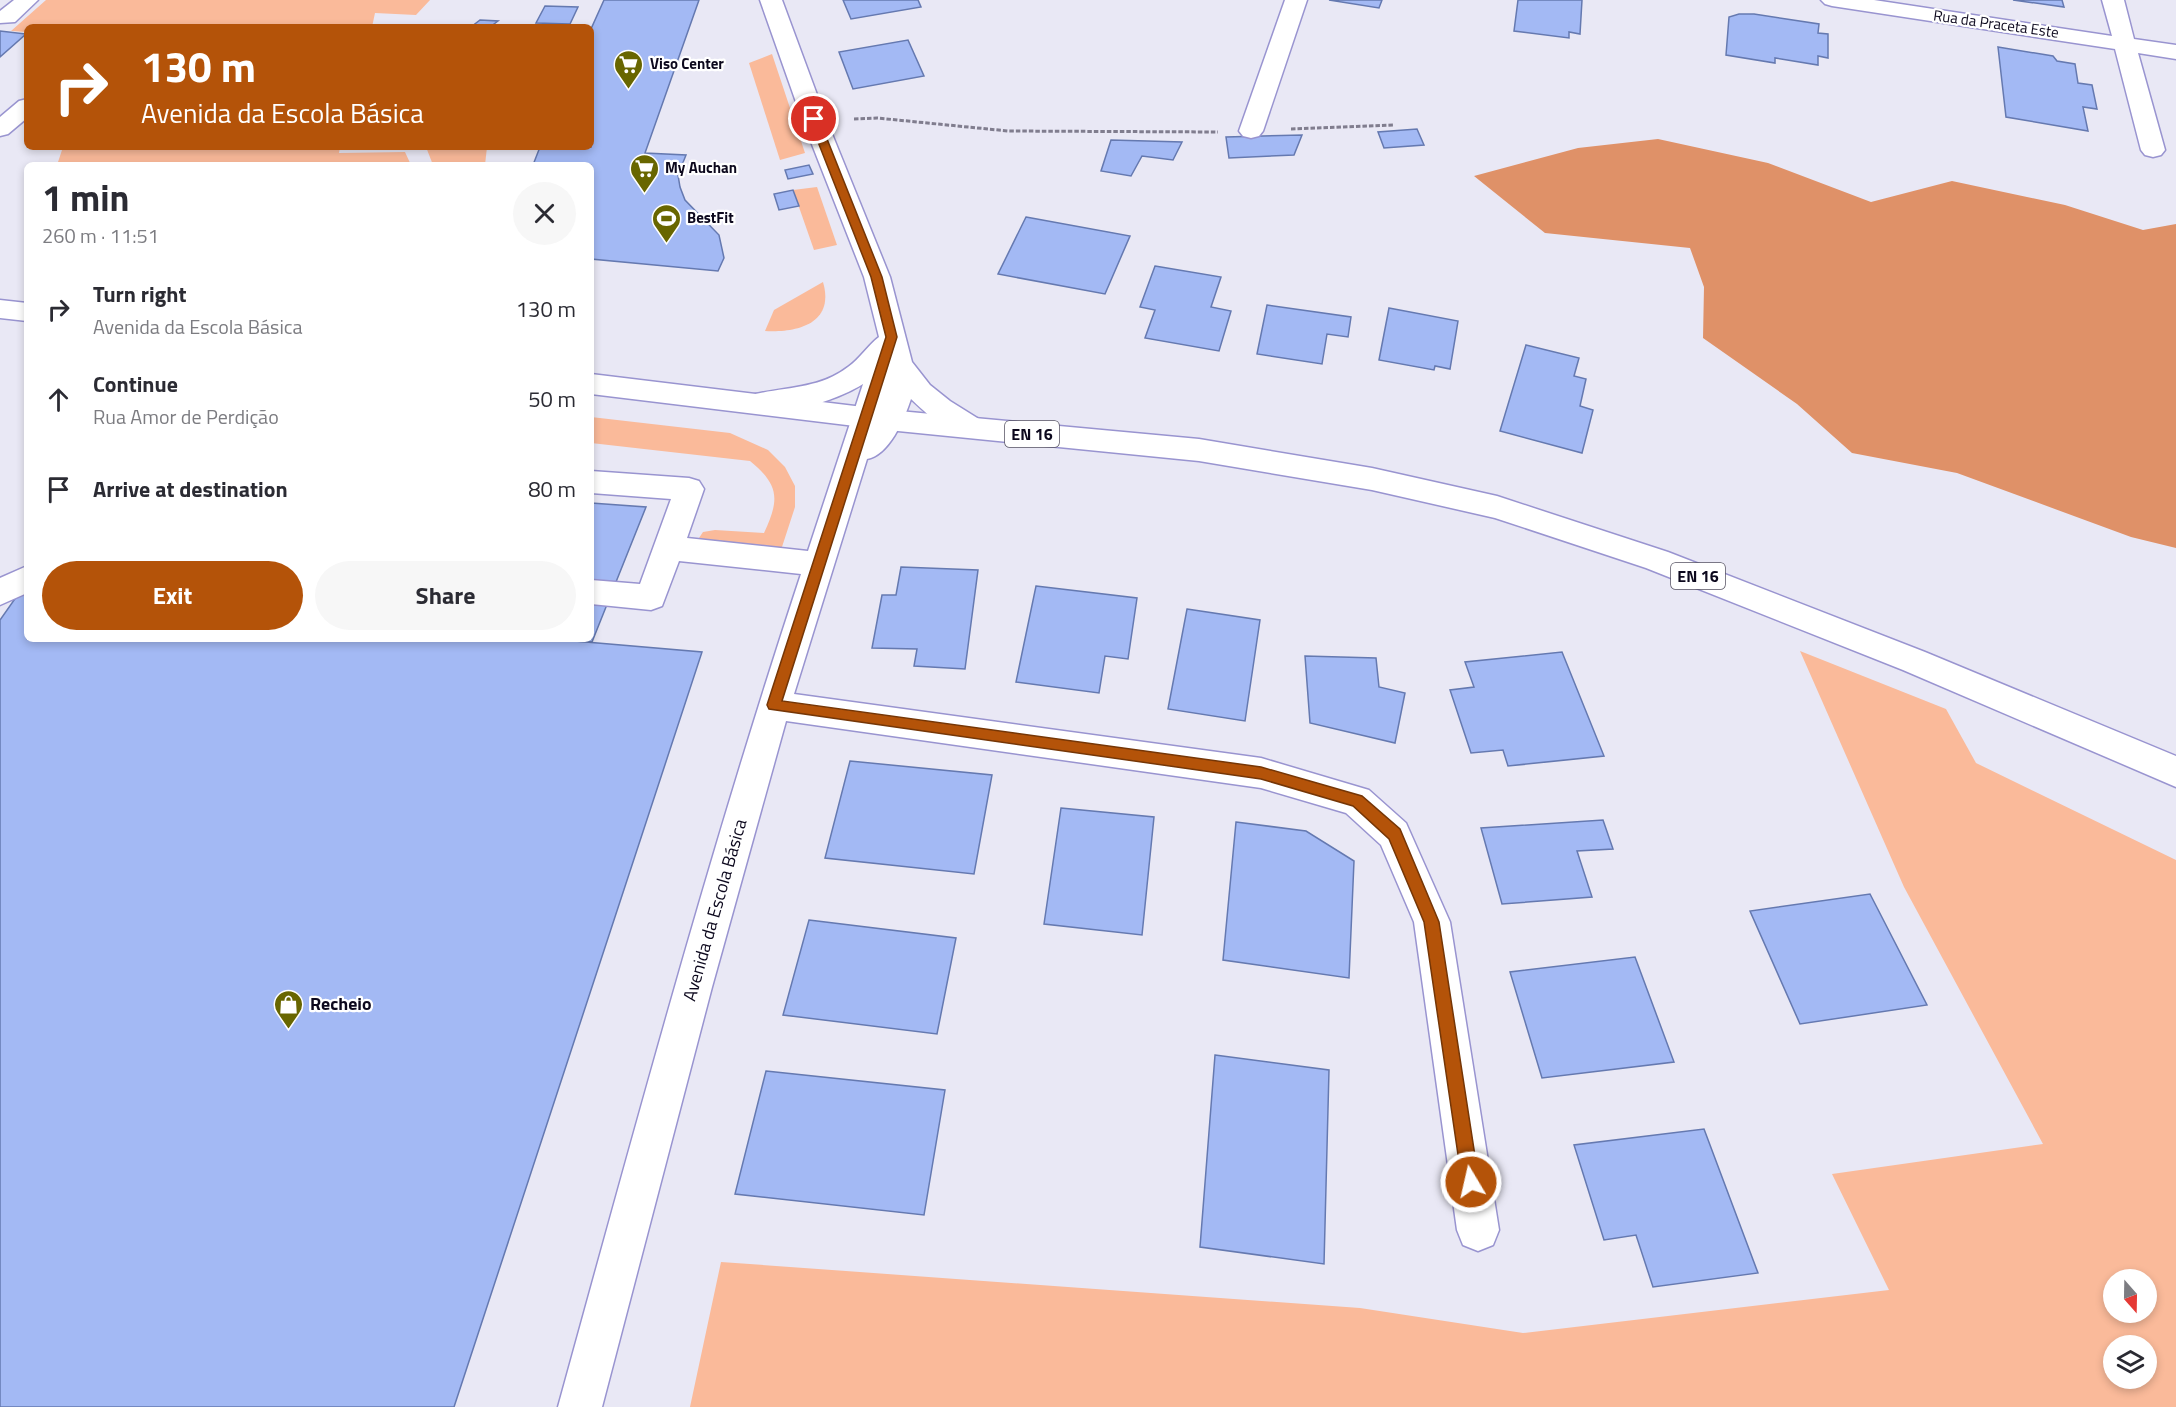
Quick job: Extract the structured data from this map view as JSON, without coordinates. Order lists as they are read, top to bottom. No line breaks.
{"streets":{"street":["Rua da Praceta Este","EN 16","Avenida da Escola Básica"]},"crossings":[["EN 16","Avenida da Escola Básica"]],"places":{"supermarket":["Viso Center","My Auchan"],"sports":["BestFit"],"shop":["Recheio"]},"north":"bottom","page":{"turn":["130 m","Avenida da Escola Básica"],"heading":["1 min","260 m · 11:51"],"list":[{"name":"Turn right","note":"Avenida da Escola Básica","value":"130 m"},{"name":"Continue","note":"Rua Amor de Perdição","value":"50 m"},{"name":"Arrive at destination","value":"80 m"}],"buttons":["Exit","Share"]}}
